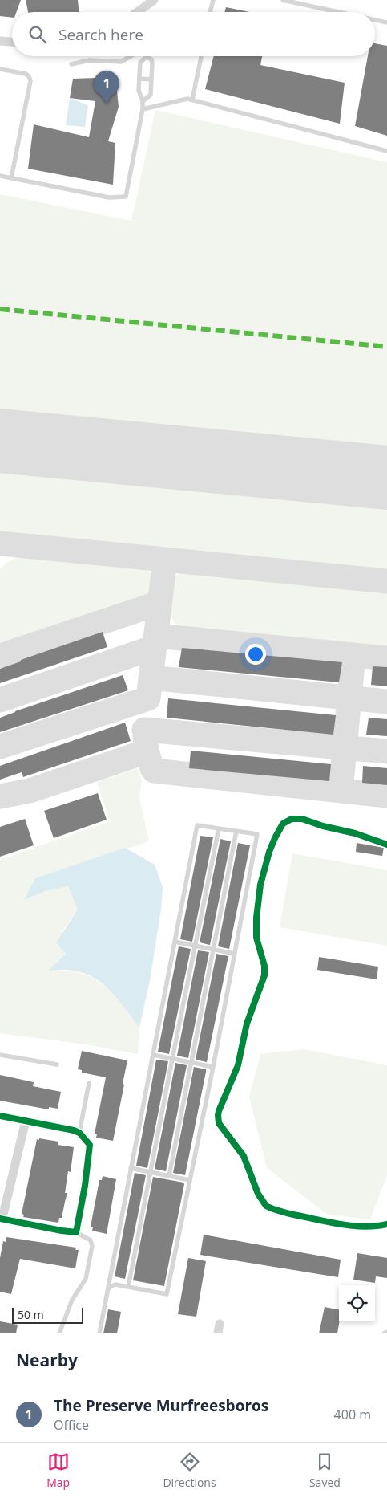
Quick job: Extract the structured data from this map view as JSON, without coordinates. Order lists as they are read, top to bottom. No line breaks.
{"scale_bar":"50 m","page":{"search":"Search here","pins":"1","scale":"50 m","heading":"Nearby","list":[{"mark":"1","name":"The Preserve Murfreesboros","note":"Office","value":"400 m"}],"nav":["Map","Directions","Saved"]}}
